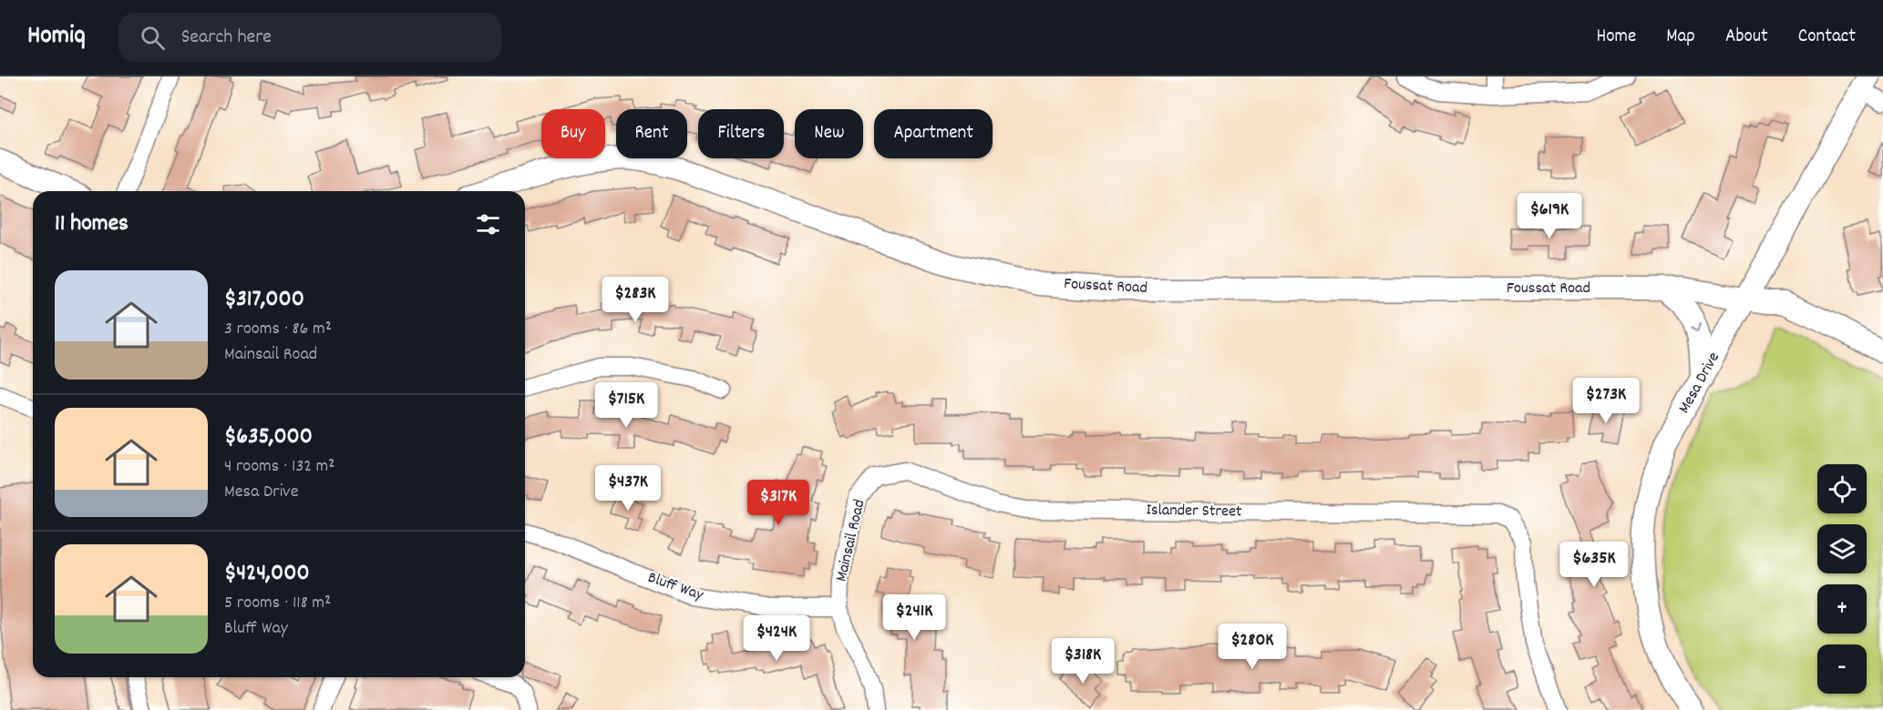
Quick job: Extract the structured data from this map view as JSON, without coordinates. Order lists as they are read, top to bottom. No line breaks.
{"streets":{"main road":["Foussat Road","Mesa Drive"],"street":["Islander Street","Mainsail Road","Bluff Way"]},"crossings":[["Foussat Road","Mesa Drive"],["Islander Street","Mainsail Road"],["Mainsail Road","Bluff Way"]],"page":{"header":"Homiq","search":"Search here","nav":["Home","Map","About","Contact"],"chip":["Buy","Rent","Filters","New","Apartment"],"heading":"11 homes","price":["$619K","$283K","$273K","$715K","$437K","$317K","$635K","$241K","$424K","$280K","$318K"],"list":[{"name":"$317,000","note":"3 rooms · 86 m² · Mainsail Road"},{"name":"$635,000","note":"4 rooms · 132 m² · Mesa Drive"},{"name":"$424,000","note":"5 rooms · 118 m² · Bluff Way"}],"map_buttons":["+","−"]}}
